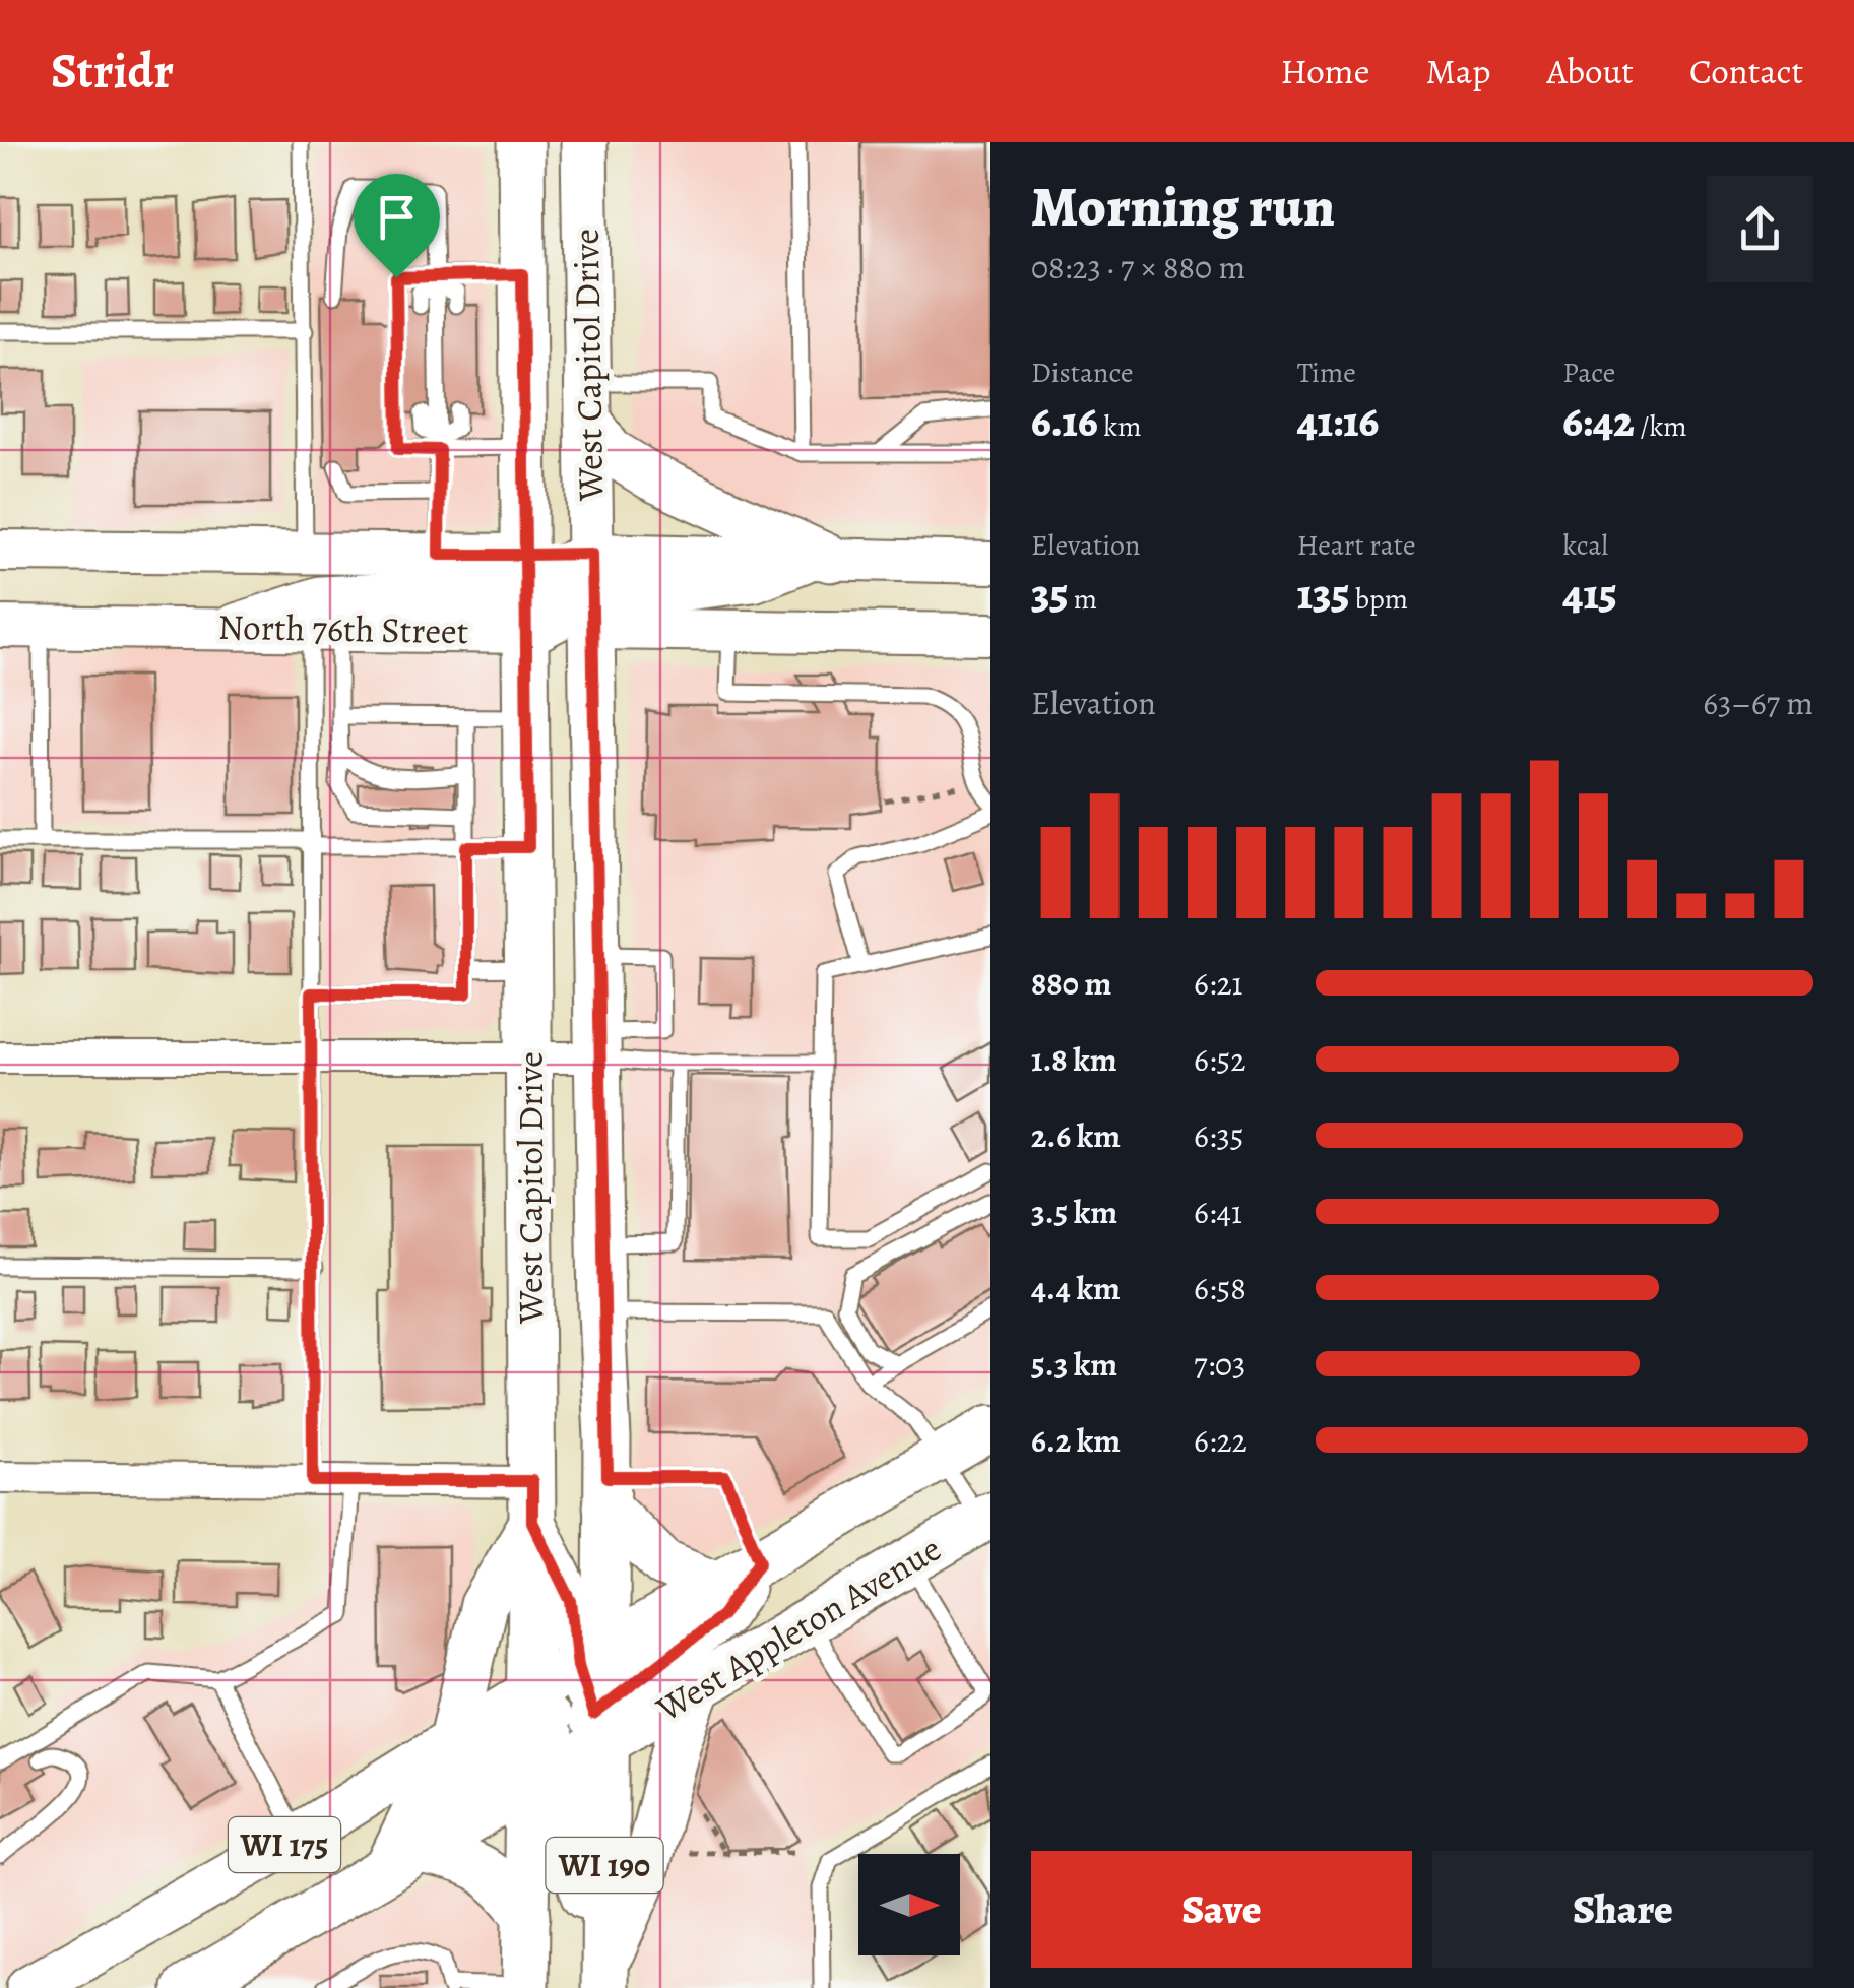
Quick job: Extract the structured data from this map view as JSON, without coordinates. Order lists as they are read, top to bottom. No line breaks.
{"streets":{"main road":["West Capitol Drive","North 76th Street","West Appleton Avenue","WI 175","WI 190"]},"crossings":[["West Capitol Drive","North 76th Street"],["West Capitol Drive","West Appleton Avenue"]],"north":"right","page":{"header":"Stridr","nav":["Home","Map","About","Contact"],"heading":["Morning run","08:23 · 7 × 880 m"],"stats":[["Distance","6.16 km"],["Time","41:16"],["Pace","6:42 /km"],["Elevation","35 m"],["Heart rate","135 bpm"],["kcal","415"]],"chart":["Elevation","63–67 m"],"list":[{"name":"880 m","note":"6:21"},{"name":"1.8 km","note":"6:52"},{"name":"2.6 km","note":"6:35"},{"name":"3.5 km","note":"6:41"},{"name":"4.4 km","note":"6:58"},{"name":"5.3 km","note":"7:03"},{"name":"6.2 km","note":"6:22"}],"buttons":["Save","Share"]}}
